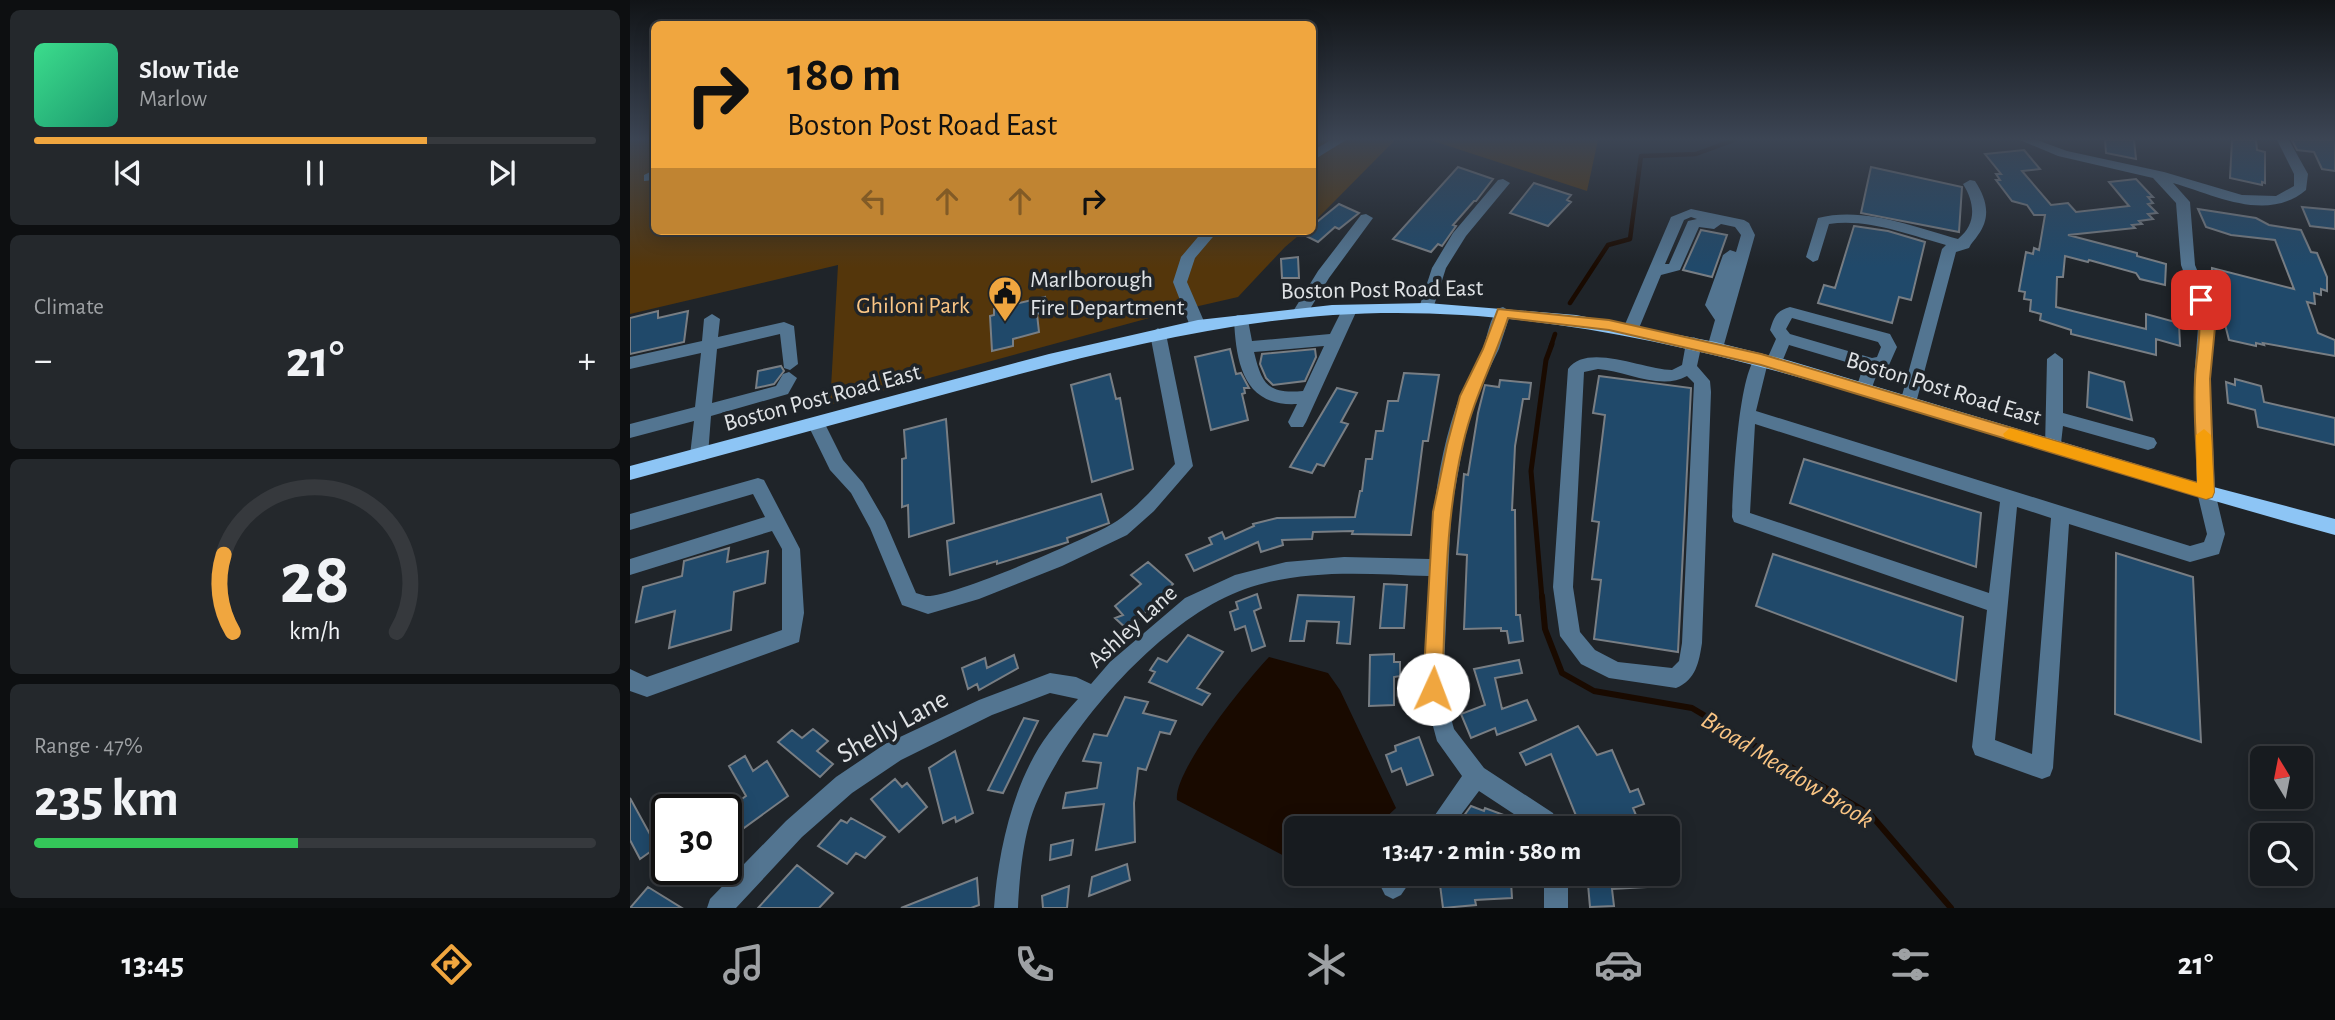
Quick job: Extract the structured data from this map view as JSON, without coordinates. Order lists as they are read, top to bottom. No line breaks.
{"streets":{"main road":["Boston Post Road East"],"street":["Ashley Lane","Shelly Lane"]},"crossings":[["Ashley Lane","Shelly Lane"]],"water":["Broad Meadow Brook"],"parks":["Ghiloni Park"],"places":{"public building":["Marlborough Fire Department"]},"north":"top","page":{"turn":["180 m","Boston Post Road East"],"song":["Slow Tide","Marlow"],"tile":["Climate",["Range · 47%","235 km"]],"heat":["−","21°","+"],"limit":"30","trip":"13:47 · 2 min · 580 m","tabs":["13:45","21°"],"gauge":["28","km/h"]}}
